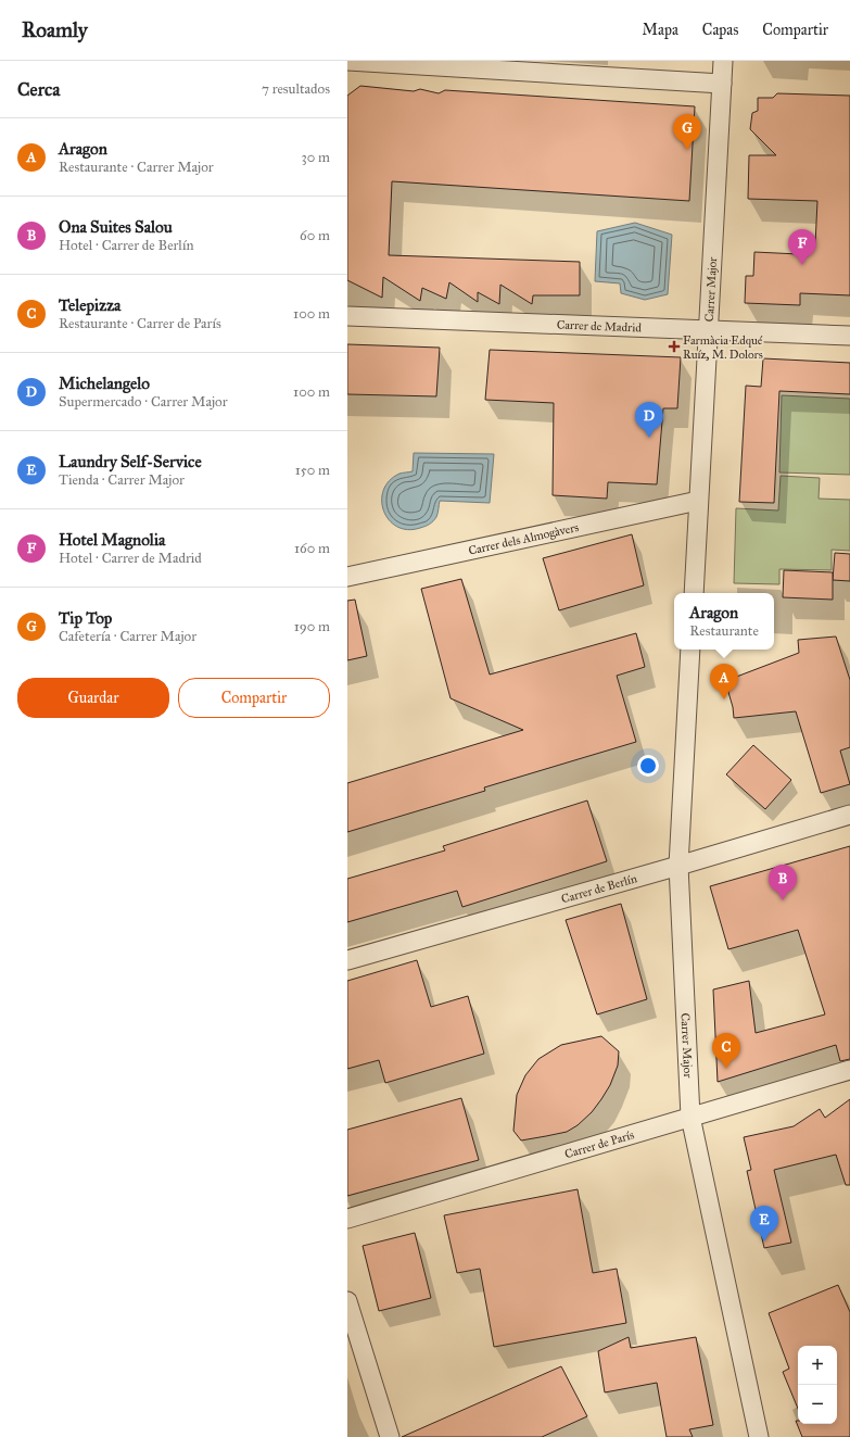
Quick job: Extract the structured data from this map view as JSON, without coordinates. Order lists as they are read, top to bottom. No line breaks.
{"streets":{"street":["Carrer Major","Carrer de Madrid","Carrer dels Almogàvers","Carrer de Berlín","Carrer de París"]},"crossings":[["Carrer Major","Carrer de Madrid"],["Carrer Major","Carrer dels Almogàvers"],["Carrer Major","Carrer de Berlín"],["Carrer Major","Carrer de París"]],"places":{"health":["Farmàcia Edqué Ruíz, M. Dolors"]},"page":{"header":"Roamly","nav":["Mapa","Capas","Compartir"],"heading":["Cerca","7 resultados"],"pins":["G","F","D","A","B","C","E"],"list":[{"mark":"A","name":"Aragon","note":"Restaurante · Carrer Major","value":"30 m"},{"mark":"B","name":"Ona Suites Salou","note":"Hotel · Carrer de Berlín","value":"60 m"},{"mark":"C","name":"Telepizza","note":"Restaurante · Carrer de París","value":"100 m"},{"mark":"D","name":"Michelangelo","note":"Supermercado · Carrer Major","value":"100 m"},{"mark":"E","name":"Laundry Self-Service","note":"Tienda · Carrer Major","value":"150 m"},{"mark":"F","name":"Hotel Magnolia","note":"Hotel · Carrer de Madrid","value":"160 m"},{"mark":"G","name":"Tip Top","note":"Cafetería · Carrer Major","value":"190 m"}],"popup":["Aragon","Restaurante"],"buttons":["Guardar","Compartir"],"map_buttons":["+","−"]}}
